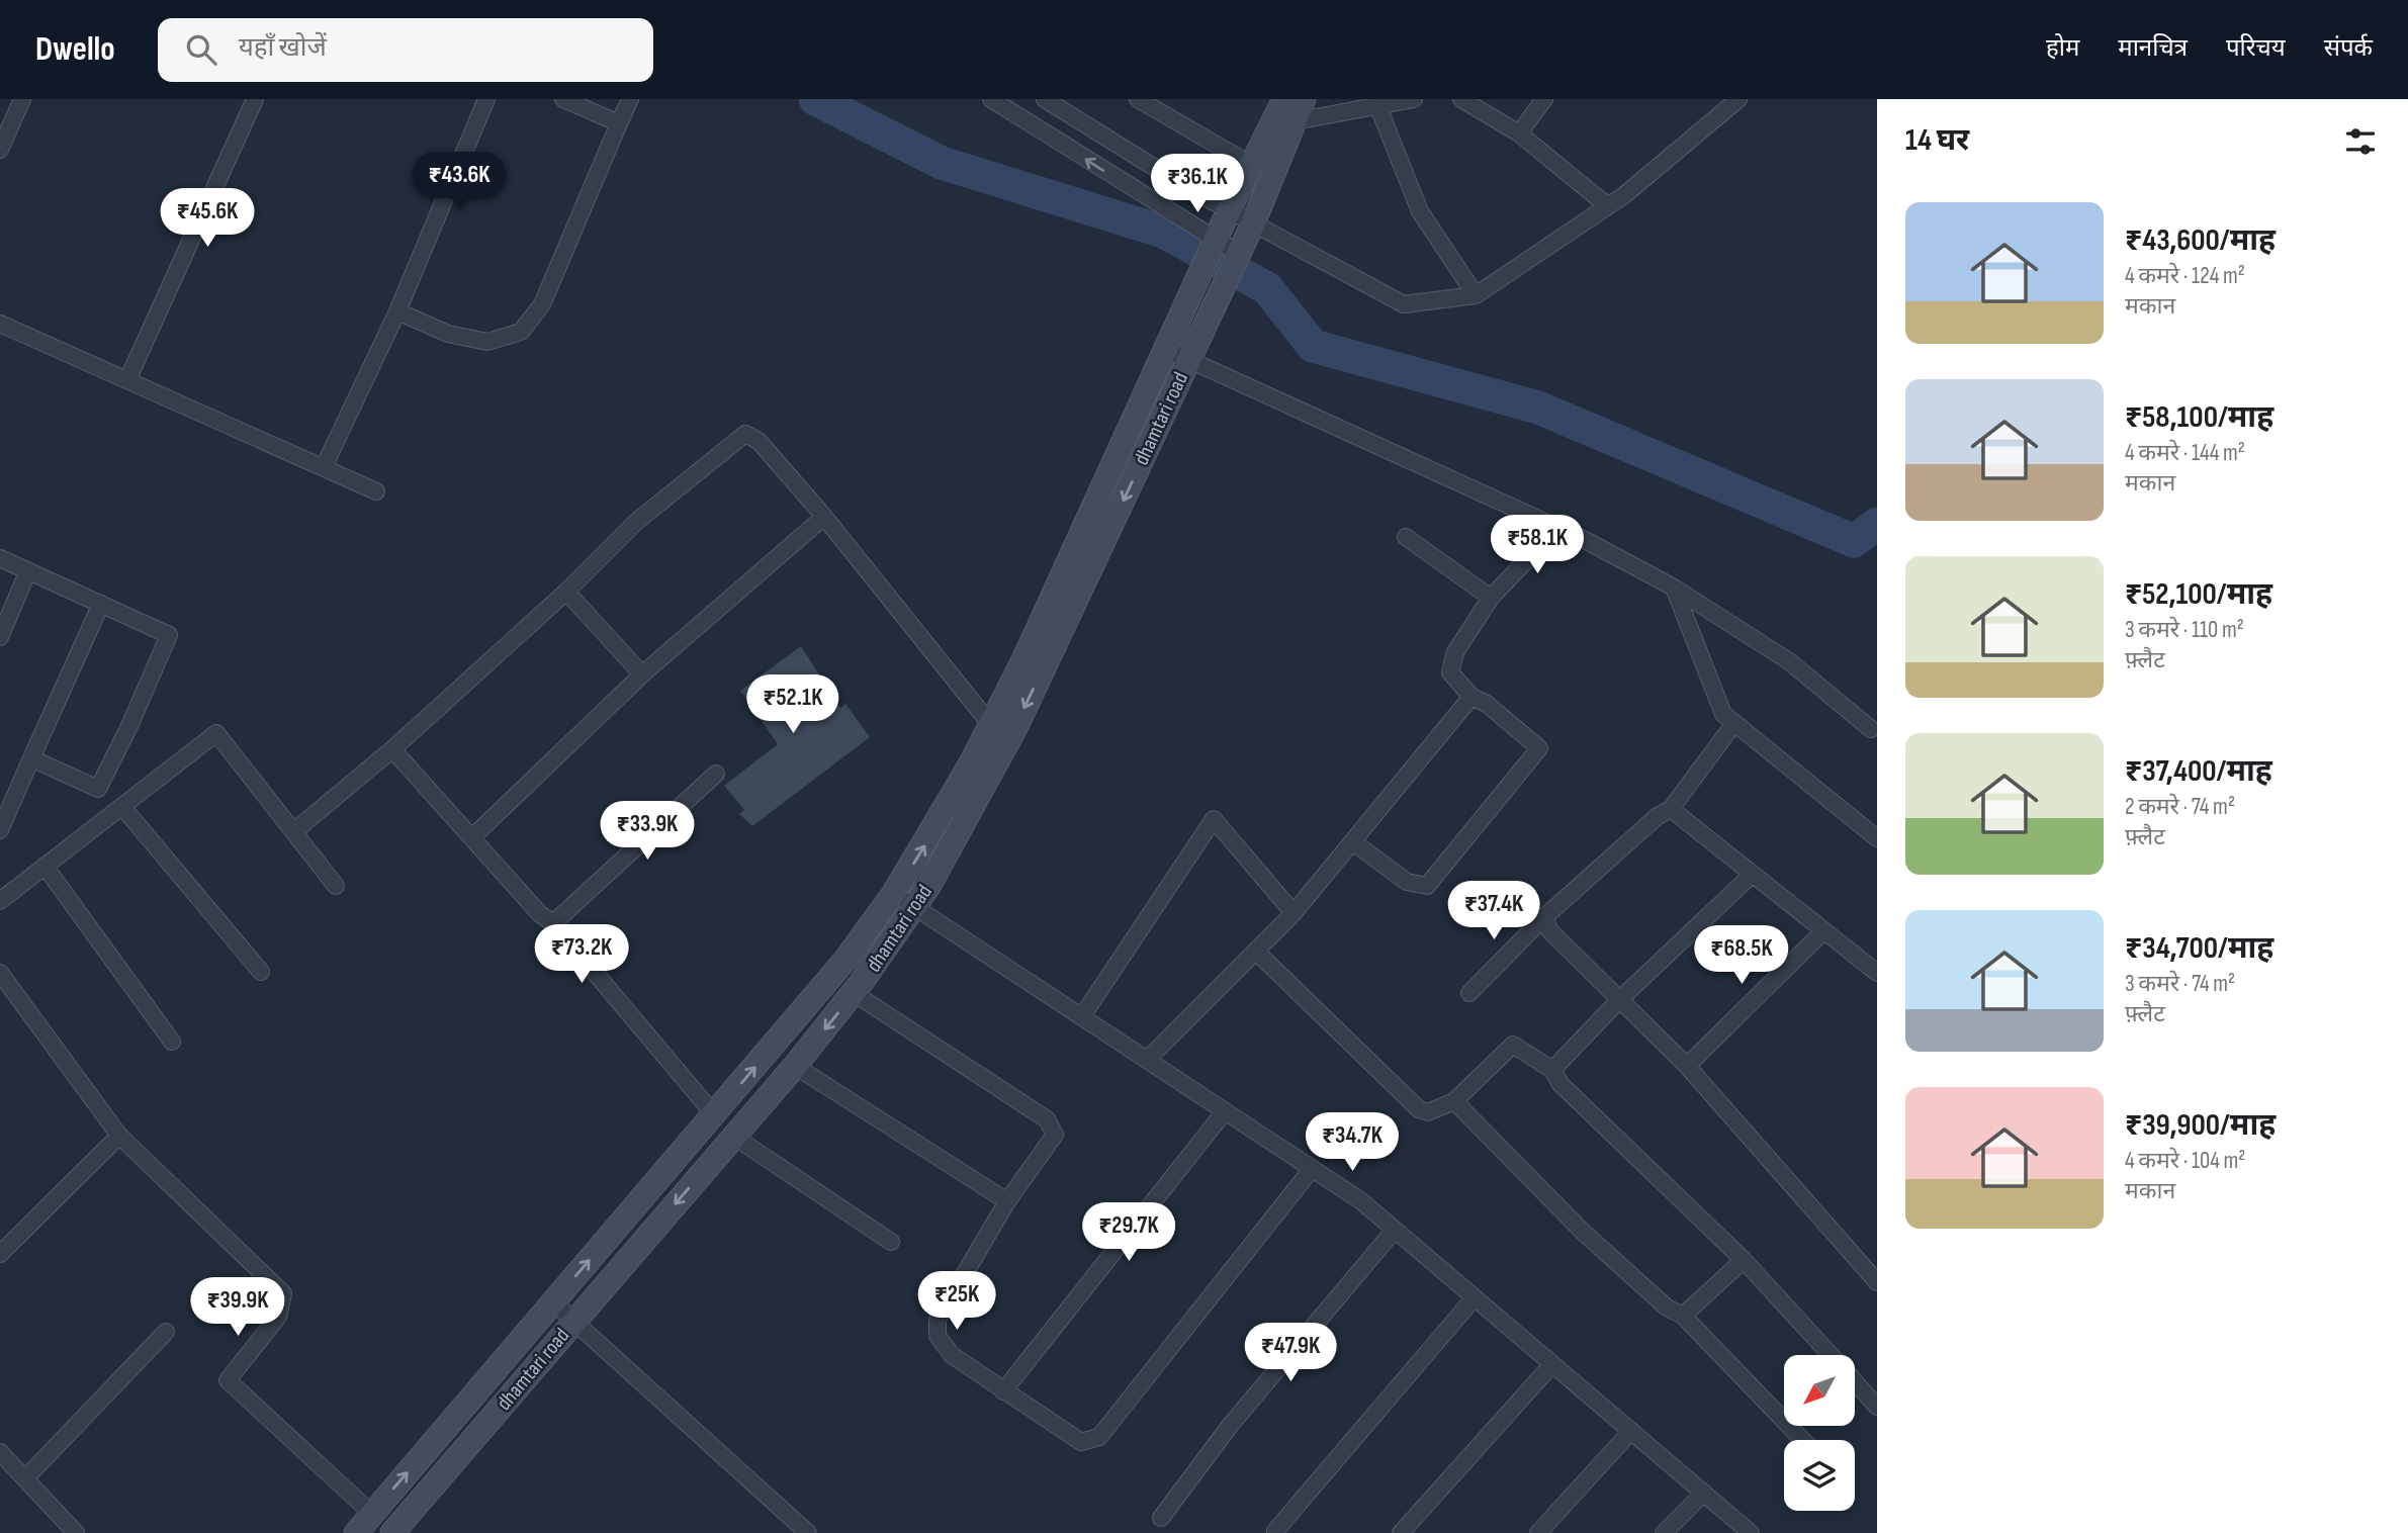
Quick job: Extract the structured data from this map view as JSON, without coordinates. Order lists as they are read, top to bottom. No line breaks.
{"streets":{"main road":["dhamtari road"]},"north":"bottom left","page":{"header":"Dwello","search":"यहाँ खोजें","nav":["होम","मानचित्र","परिचय","संपर्क"],"heading":"14 घर","price":["₹43.6K","₹36.1K","₹45.6K","₹58.1K","₹52.1K","₹33.9K","₹37.4K","₹73.2K","₹68.5K","₹34.7K","₹29.7K","₹25K","₹39.9K","₹47.9K"],"list":[{"name":"₹43,600/माह","note":"4 कमरे · 124 m² · मकान"},{"name":"₹58,100/माह","note":"4 कमरे · 144 m² · मकान"},{"name":"₹52,100/माह","note":"3 कमरे · 110 m² · फ़्लैट"},{"name":"₹37,400/माह","note":"2 कमरे · 74 m² · फ़्लैट"},{"name":"₹34,700/माह","note":"3 कमरे · 74 m² · फ़्लैट"},{"name":"₹39,900/माह","note":"4 कमरे · 104 m² · मकान"}]}}
